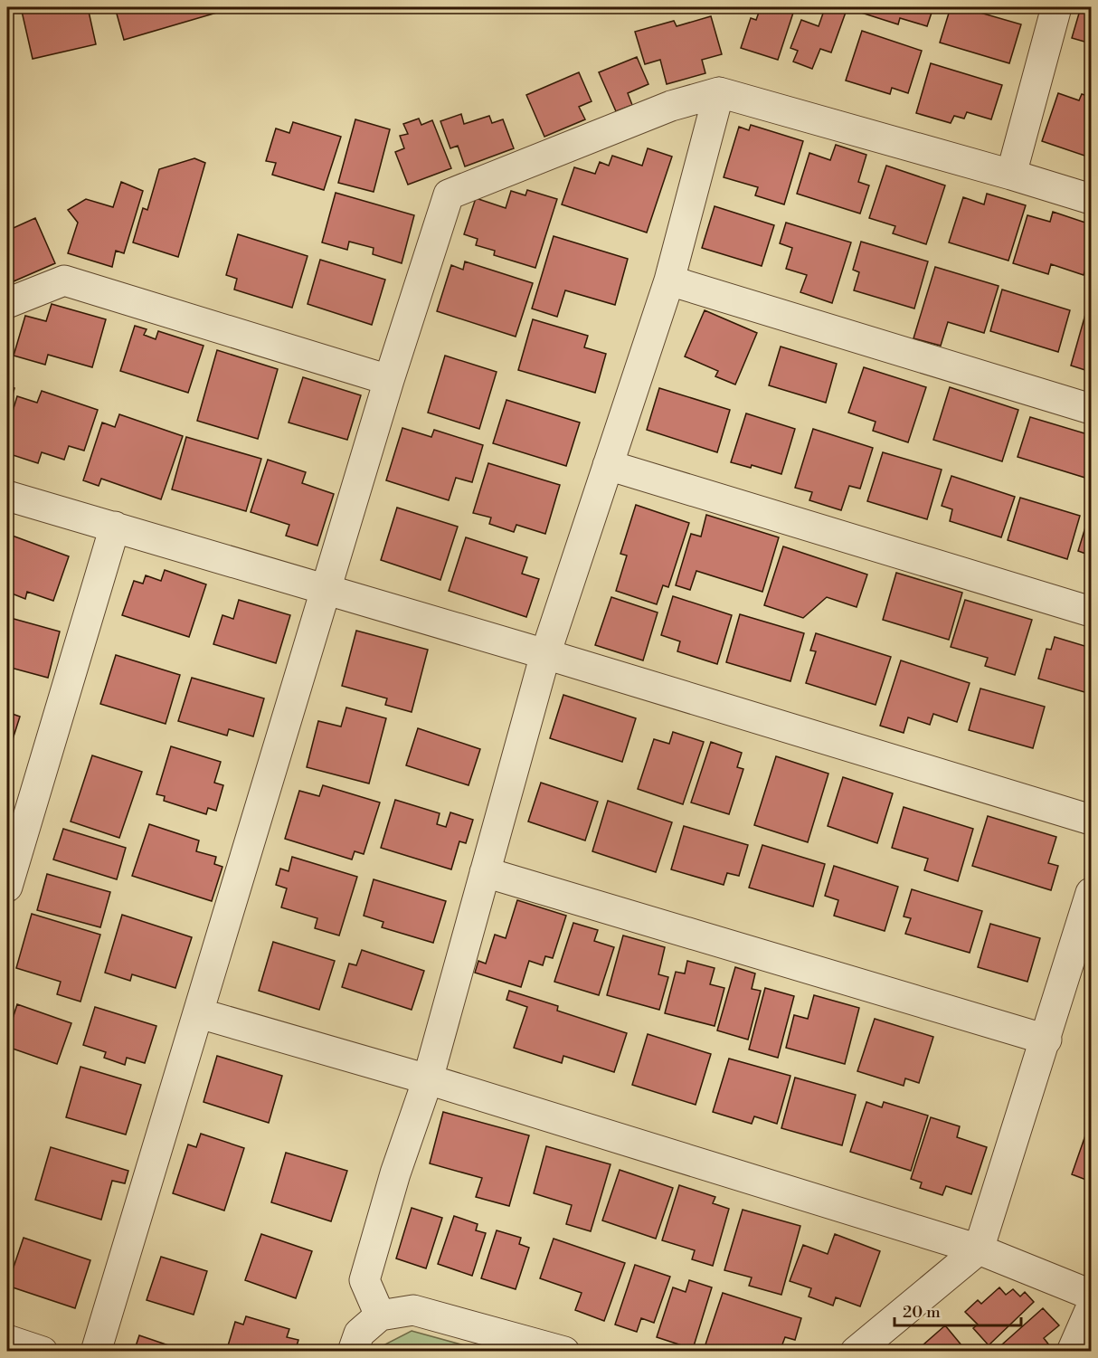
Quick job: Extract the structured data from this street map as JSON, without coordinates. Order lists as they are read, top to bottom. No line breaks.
{"scale_bar":"20 m"}
